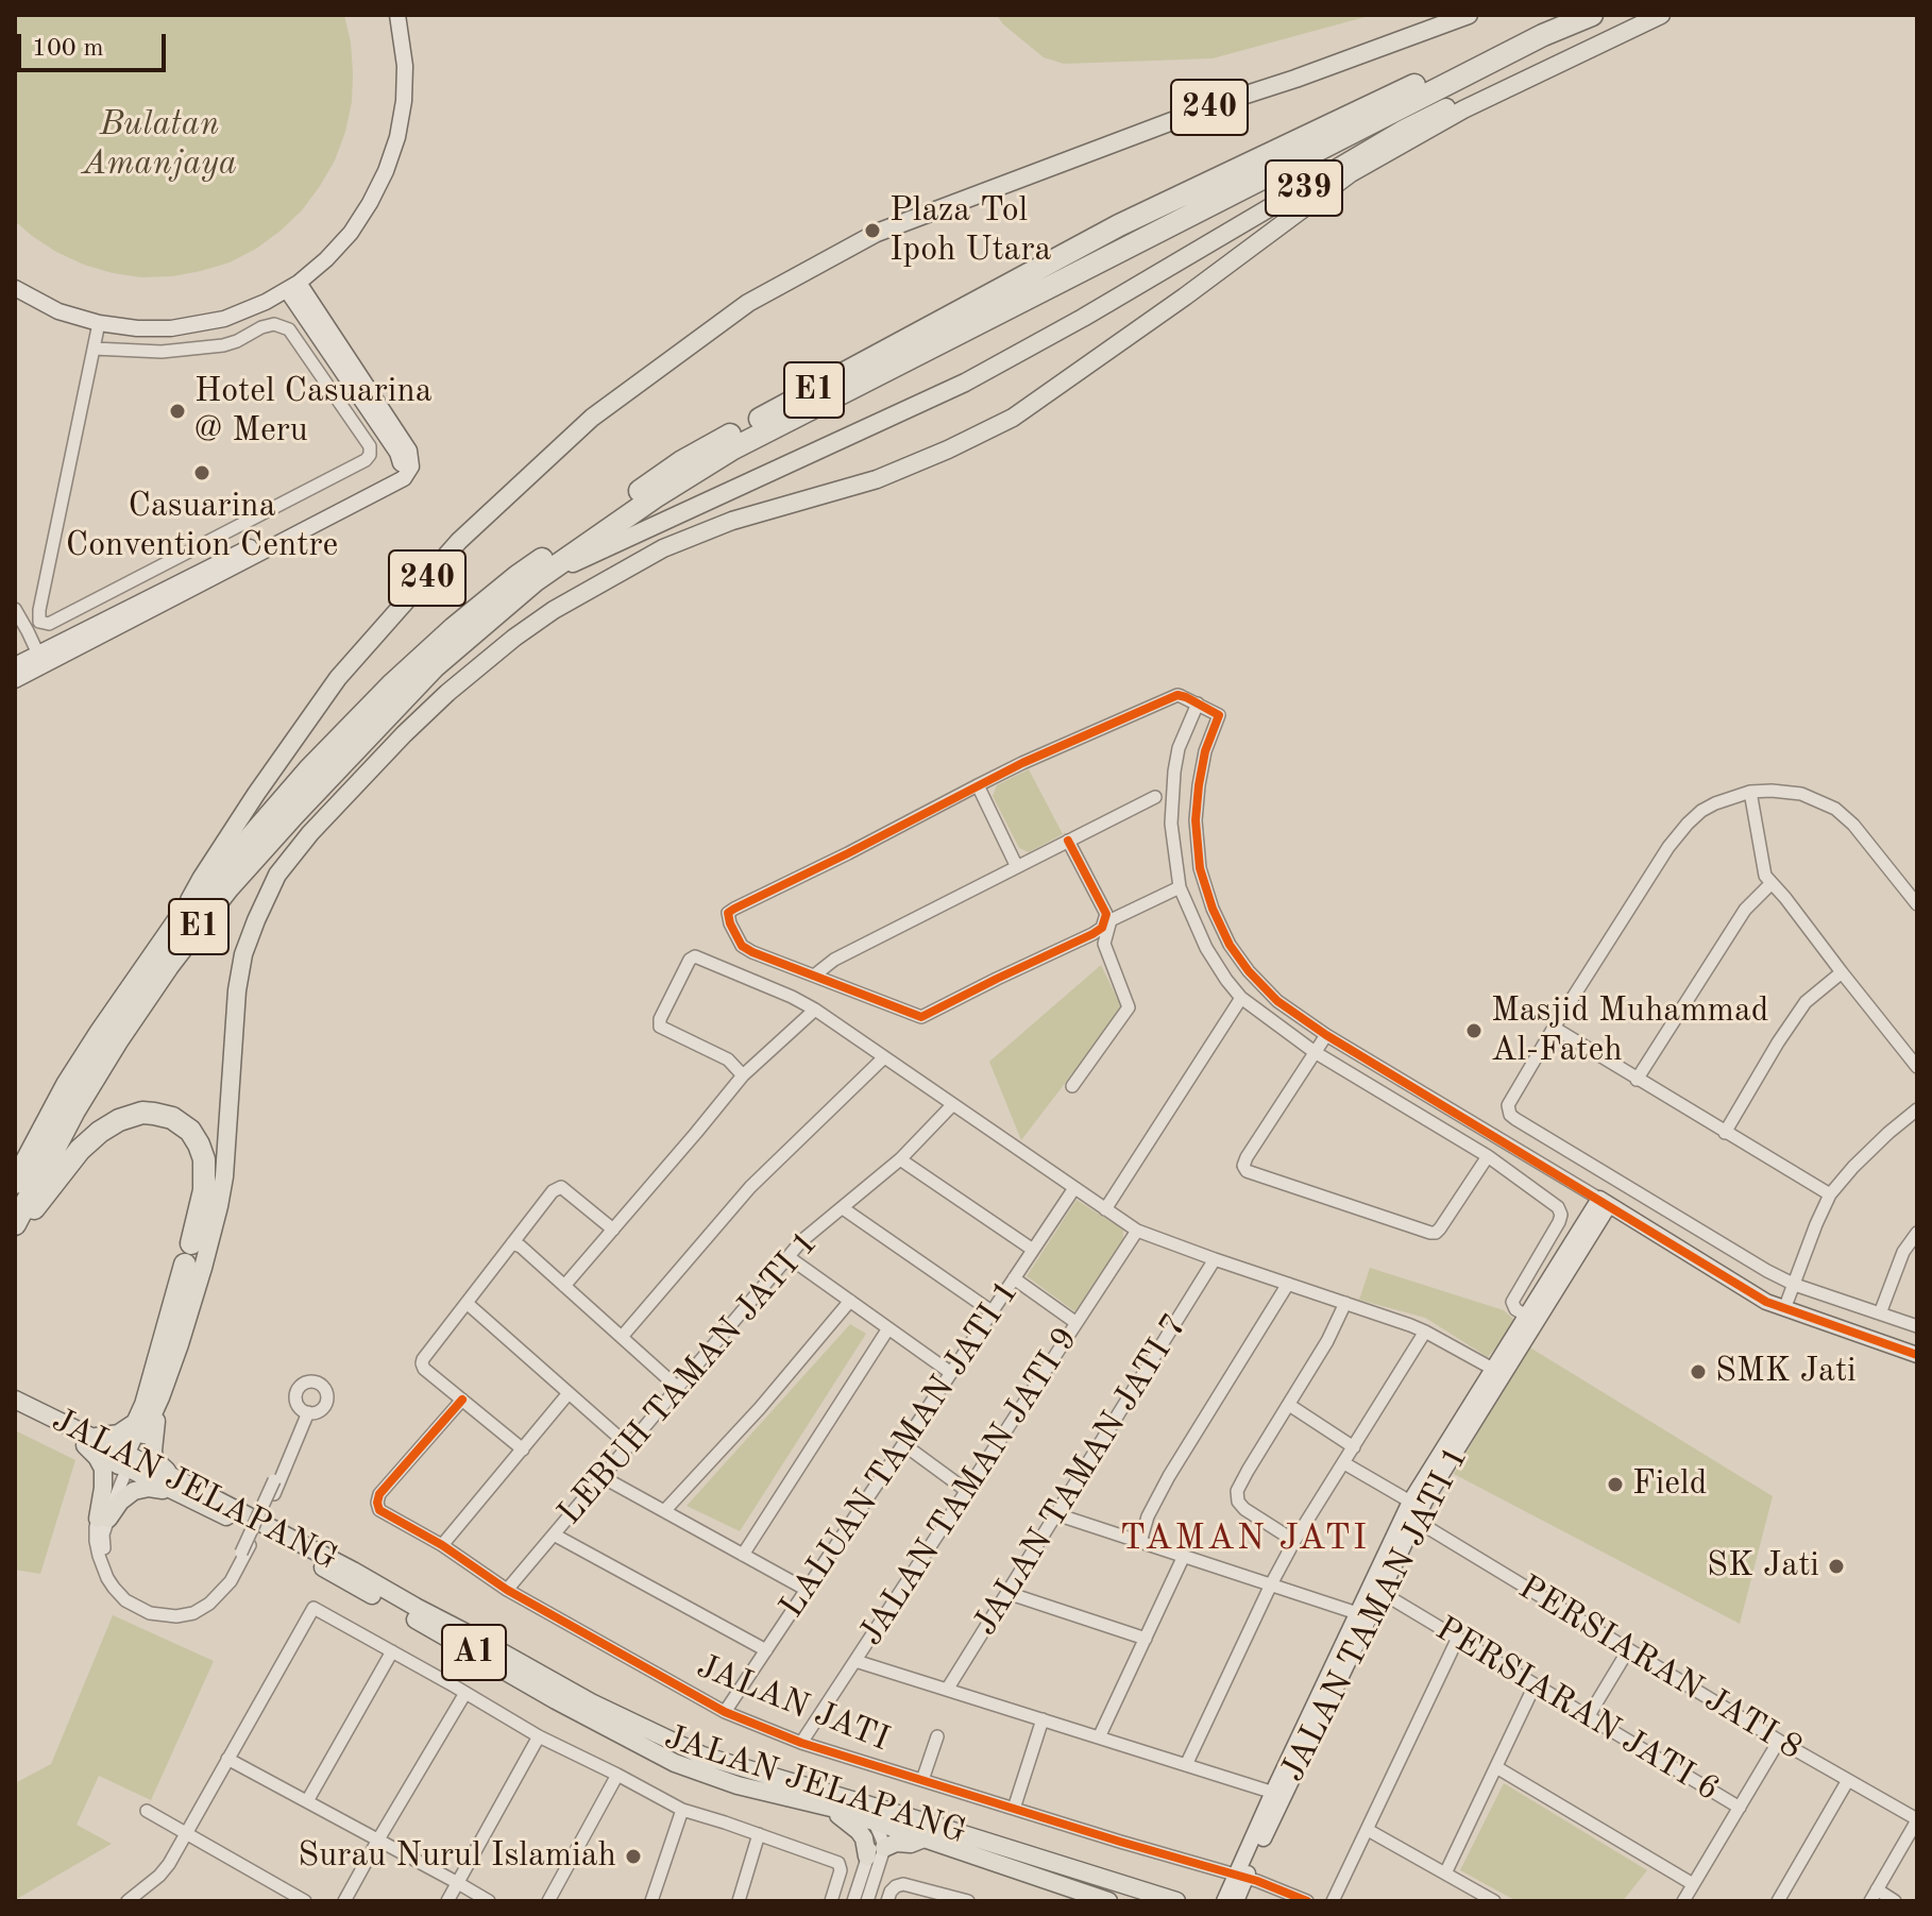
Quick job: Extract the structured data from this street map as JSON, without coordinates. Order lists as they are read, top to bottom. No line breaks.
{"streets":{"highway":["E1"],"main road":["240","239","JALAN JELAPANG","A1"],"street":["LEBUH TAMAN JATI 1","LALUAN TAMAN JATI 1","JALAN TAMAN JATI 7","JALAN TAMAN JATI 9","JALAN TAMAN JATI 1","PERSIARAN JATI 8","JALAN JATI","PERSIARAN JATI 6"]},"crossings":[["240","E1"],["239","E1"],["LEBUH TAMAN JATI 1","JALAN JATI"],["LALUAN TAMAN JATI 1","JALAN JATI"],["JALAN TAMAN JATI 9","JALAN JATI"],["JALAN TAMAN JATI 1","PERSIARAN JATI 8"],["JALAN TAMAN JATI 1","JALAN JATI"],["JALAN TAMAN JATI 1","PERSIARAN JATI 6"]],"districts":["TAMAN JATI"],"parks":["Bulatan Amanjaya"],"places":["Plaza Tol Ipoh Utara","Hotel Casuarina @ Meru","Casuarina Convention Centre","Masjid Muhammad Al-Fateh","SMK Jati","Field","SK Jati","Surau Nurul Islamiah"],"scale_bar":"100 m"}
